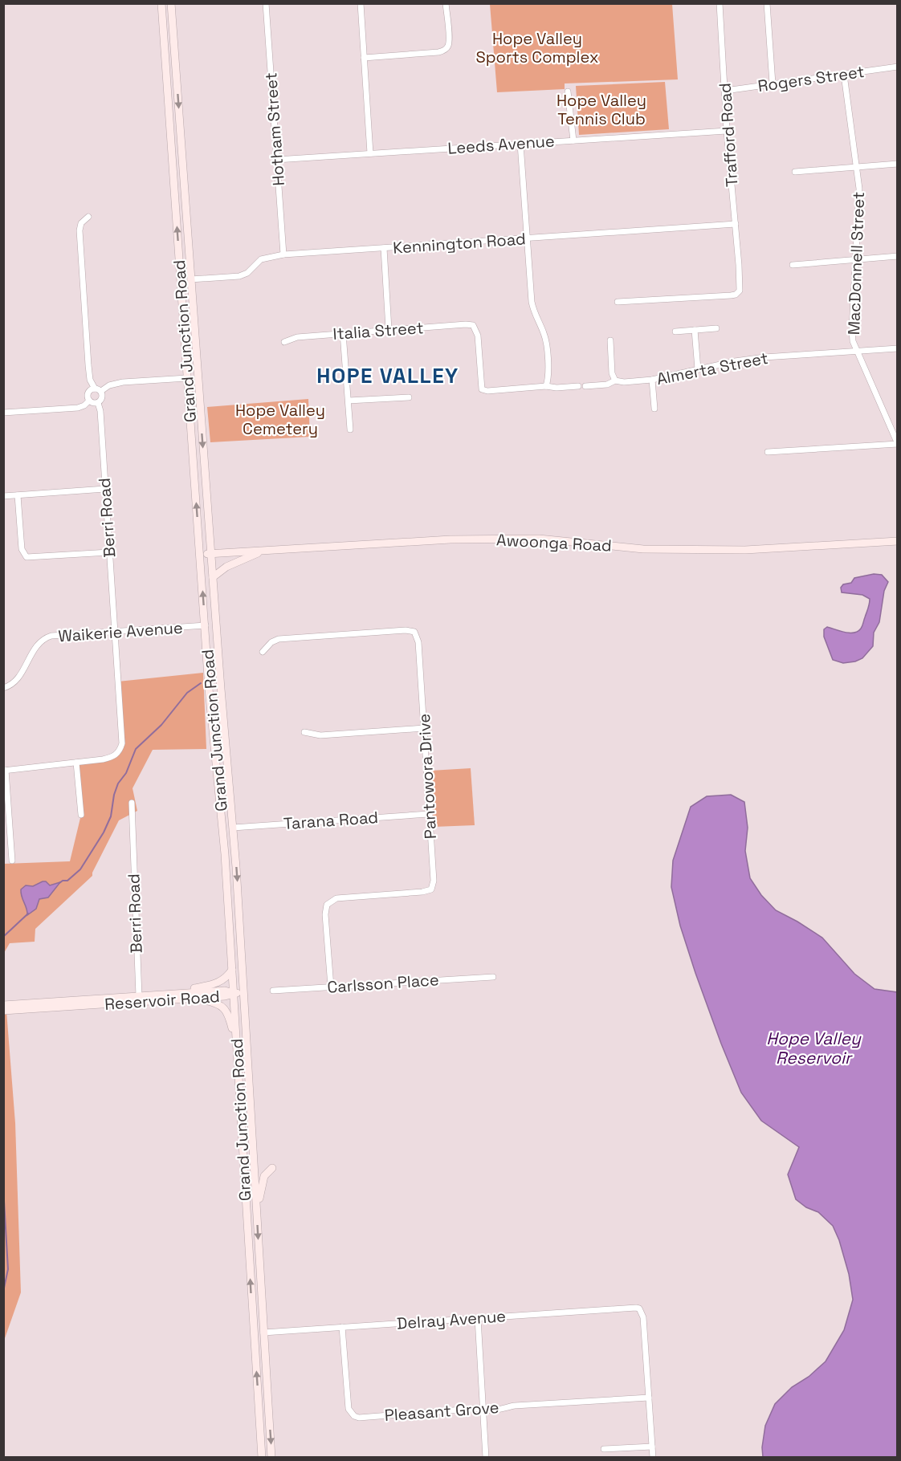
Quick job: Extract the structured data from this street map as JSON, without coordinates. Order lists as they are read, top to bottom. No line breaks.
{"streets":{"main road":["Grand Junction Road","Awoonga Road","Reservoir Road"],"street":["Rogers Street","Hotham Street","Trafford Road","Leeds Avenue","Kennington Road","MacDonnell Street","Italia Street","Almerta Street","Berri Road","Waikerie Avenue","Pantowora Drive","Tarana Road","Carlsson Place","Delray Avenue","Pleasant Grove"]},"crossings":[["Rogers Street","Trafford Road"],["Rogers Street","MacDonnell Street"],["Hotham Street","Leeds Avenue"],["Hotham Street","Kennington Road"],["Trafford Road","Leeds Avenue"],["Trafford Road","Kennington Road"],["Kennington Road","Grand Junction Road"],["MacDonnell Street","Almerta Street"],["Grand Junction Road","Awoonga Road"],["Grand Junction Road","Waikerie Avenue"],["Grand Junction Road","Tarana Road"],["Grand Junction Road","Reservoir Road"],["Grand Junction Road","Delray Avenue"],["Berri Road","Waikerie Avenue"],["Berri Road","Reservoir Road"],["Pantowora Drive","Tarana Road"],["Pantowora Drive","Carlsson Place"],["Delray Avenue","Pleasant Grove"]],"districts":["HOPE VALLEY"],"water":["Hope Valley Reservoir"],"parks":["Hope Valley Sports Complex","Hope Valley Tennis Club","Hope Valley Cemetery"]}
